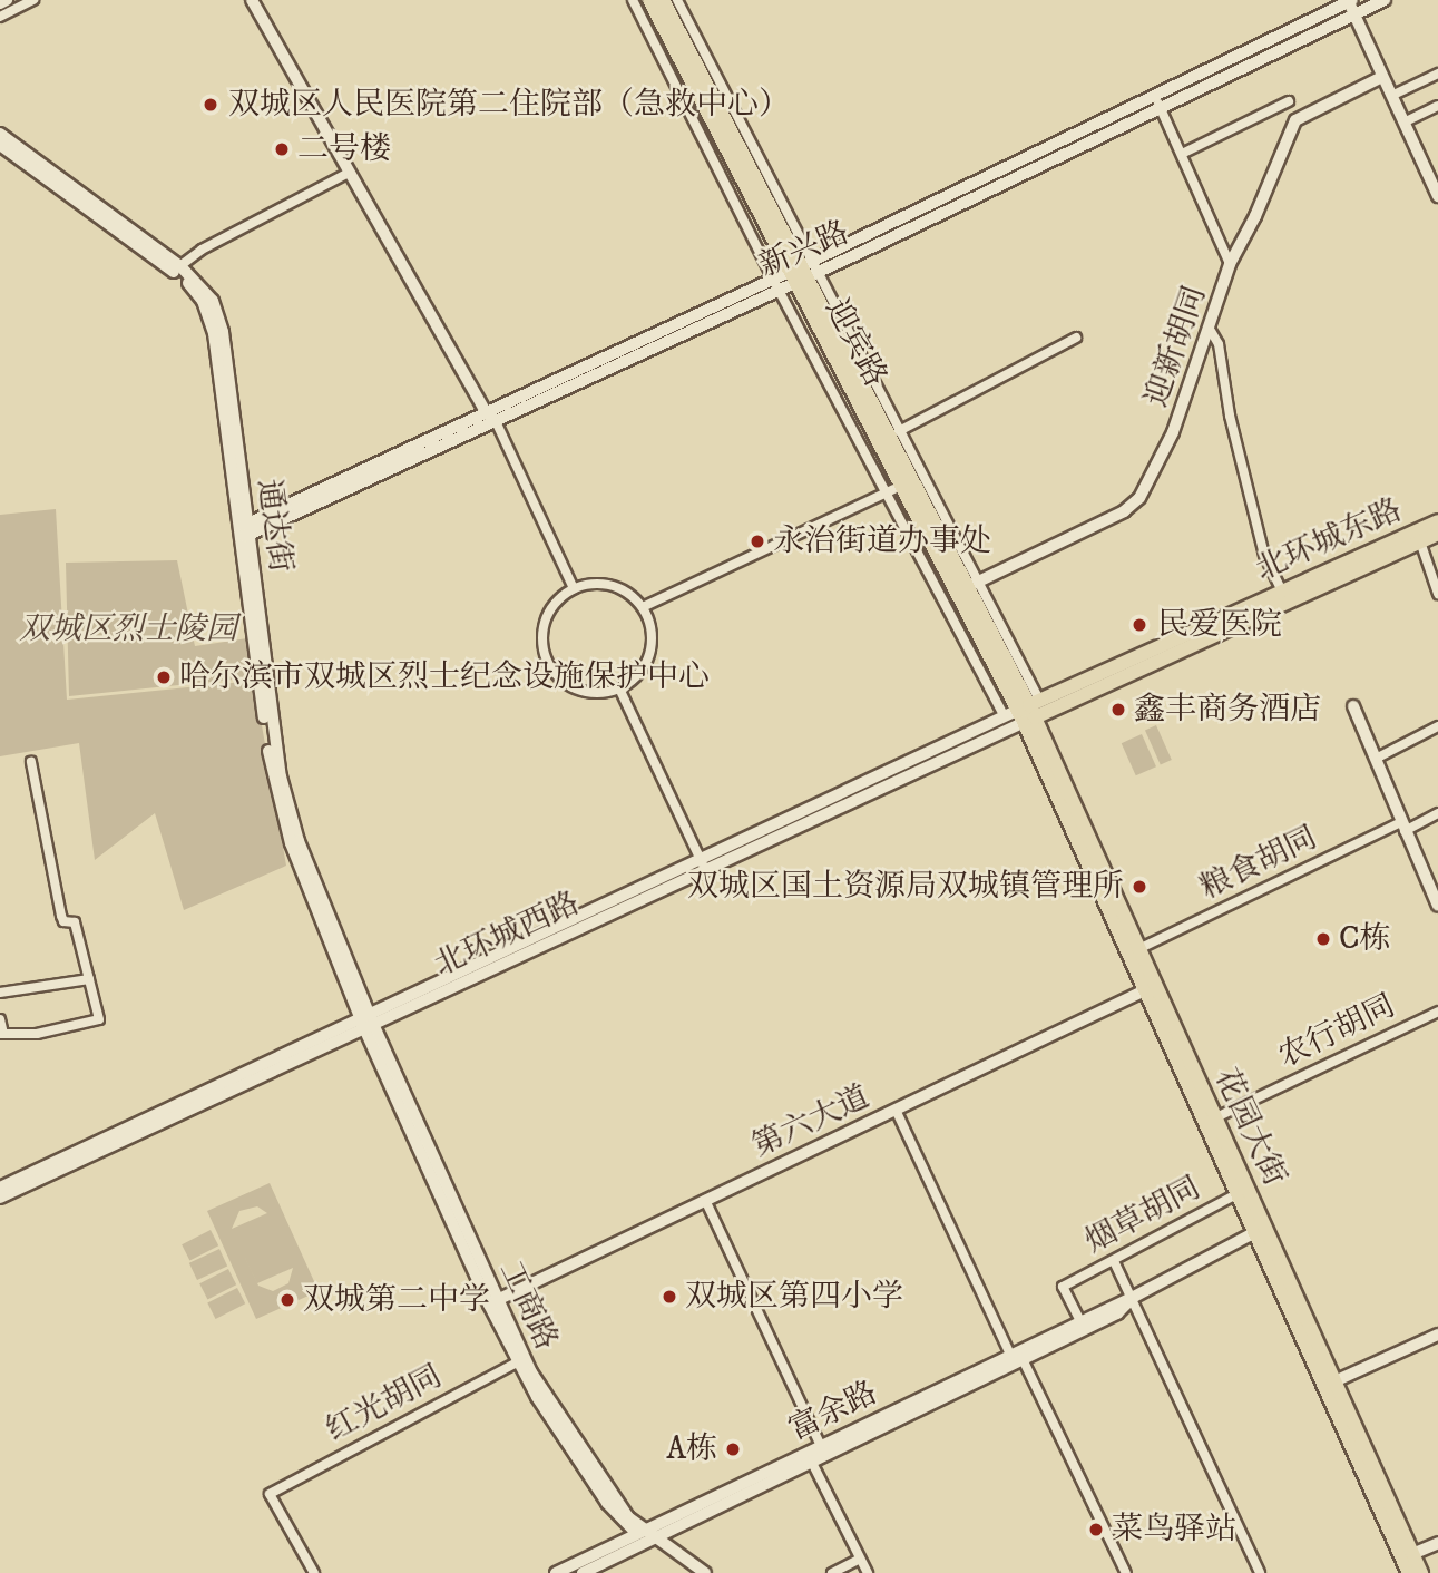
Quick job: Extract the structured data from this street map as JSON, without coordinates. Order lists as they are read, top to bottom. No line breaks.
{"streets":{"main road":["新兴路","迎宾路","通达街","北环城东路","北环城西路","花园大街","工商路"],"street":["迎新胡同","粮食胡同","农行胡同","第六大道","烟草胡同","红光胡同","富余路"]},"crossings":[["新兴路","迎宾路"],["新兴路","通达街"],["迎宾路","迎新胡同"],["迎宾路","北环城东路"],["迎宾路","北环城西路"],["迎宾路","花园大街"],["通达街","北环城西路"],["通达街","工商路"],["北环城东路","北环城西路"],["北环城东路","花园大街"],["粮食胡同","花园大街"],["北环城西路","花园大街"],["北环城西路","工商路"],["农行胡同","花园大街"],["第六大道","花园大街"],["第六大道","工商路"],["花园大街","烟草胡同"],["花园大街","富余路"],["烟草胡同","富余路"],["工商路","红光胡同"],["工商路","富余路"]],"parks":["双城区烈士陵园"],"places":["双城区人民医院第二住院部（急救中心）","二号楼","永治街道办事处","民爱医院","哈尔滨市双城区烈士纪念设施保护中心","鑫丰商务酒店","双城区国土资源局双城镇管理所","C栋","双城区第四小学","双城第二中学","A栋","菜鸟驿站"]}
